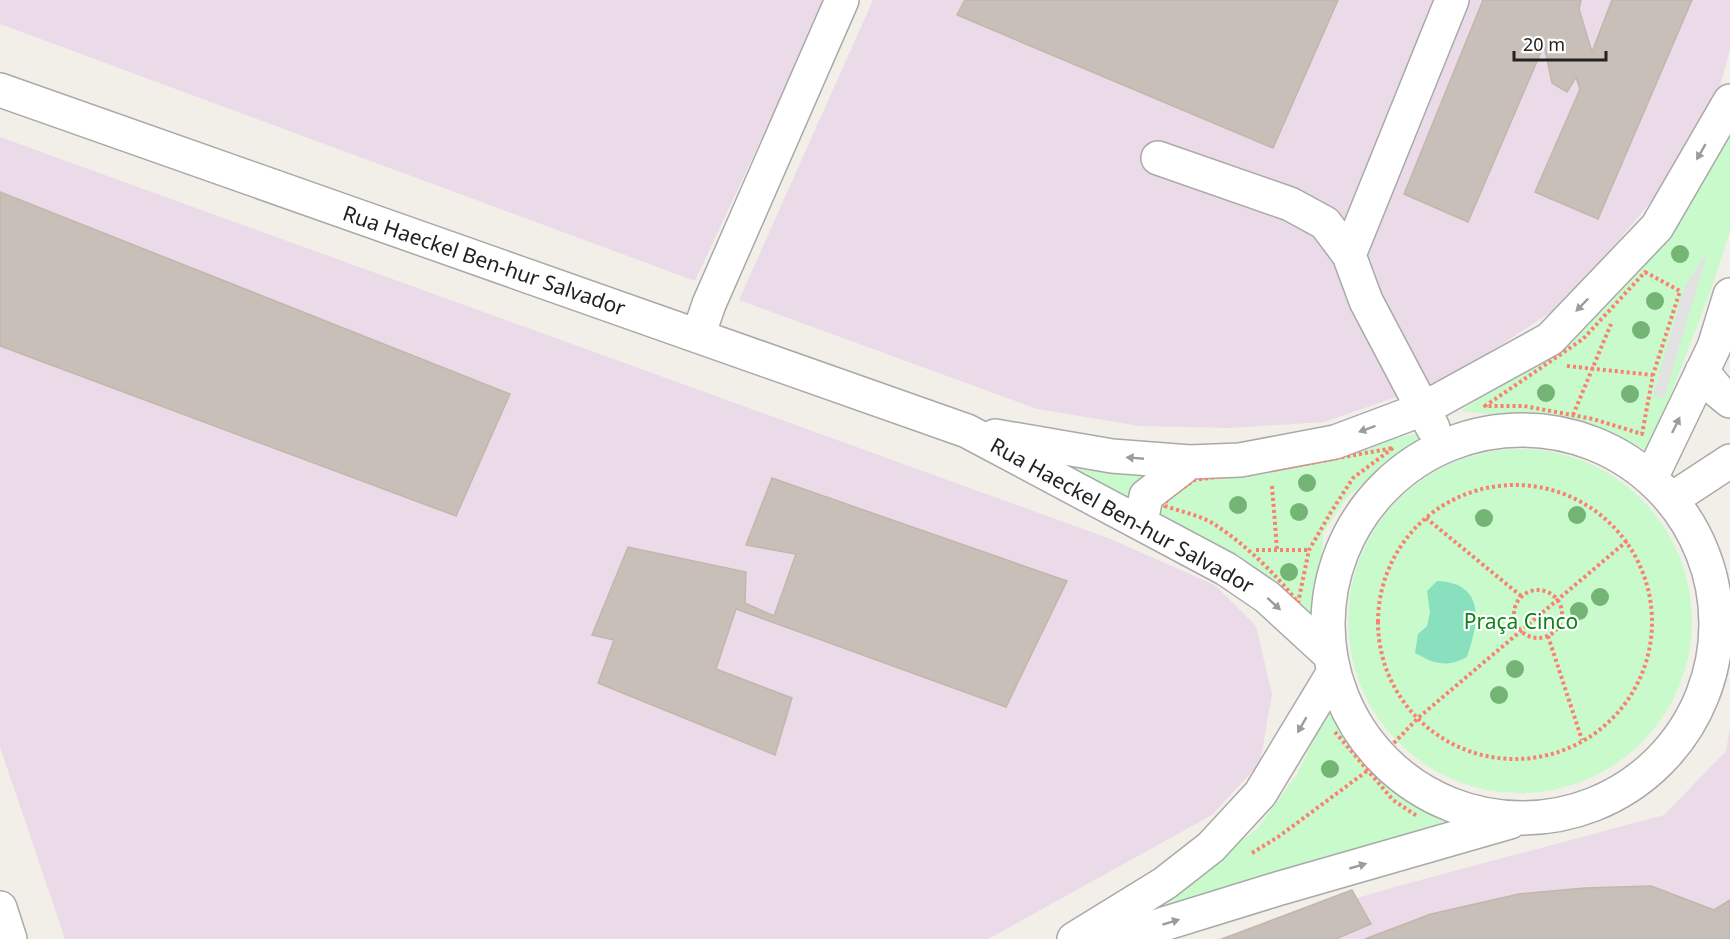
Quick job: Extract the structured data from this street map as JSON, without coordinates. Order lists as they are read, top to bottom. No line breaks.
{"streets":{"street":["Rua Haeckel Ben-hur Salvador"]},"parks":["Praça Cinco"],"scale_bar":"20 m"}
